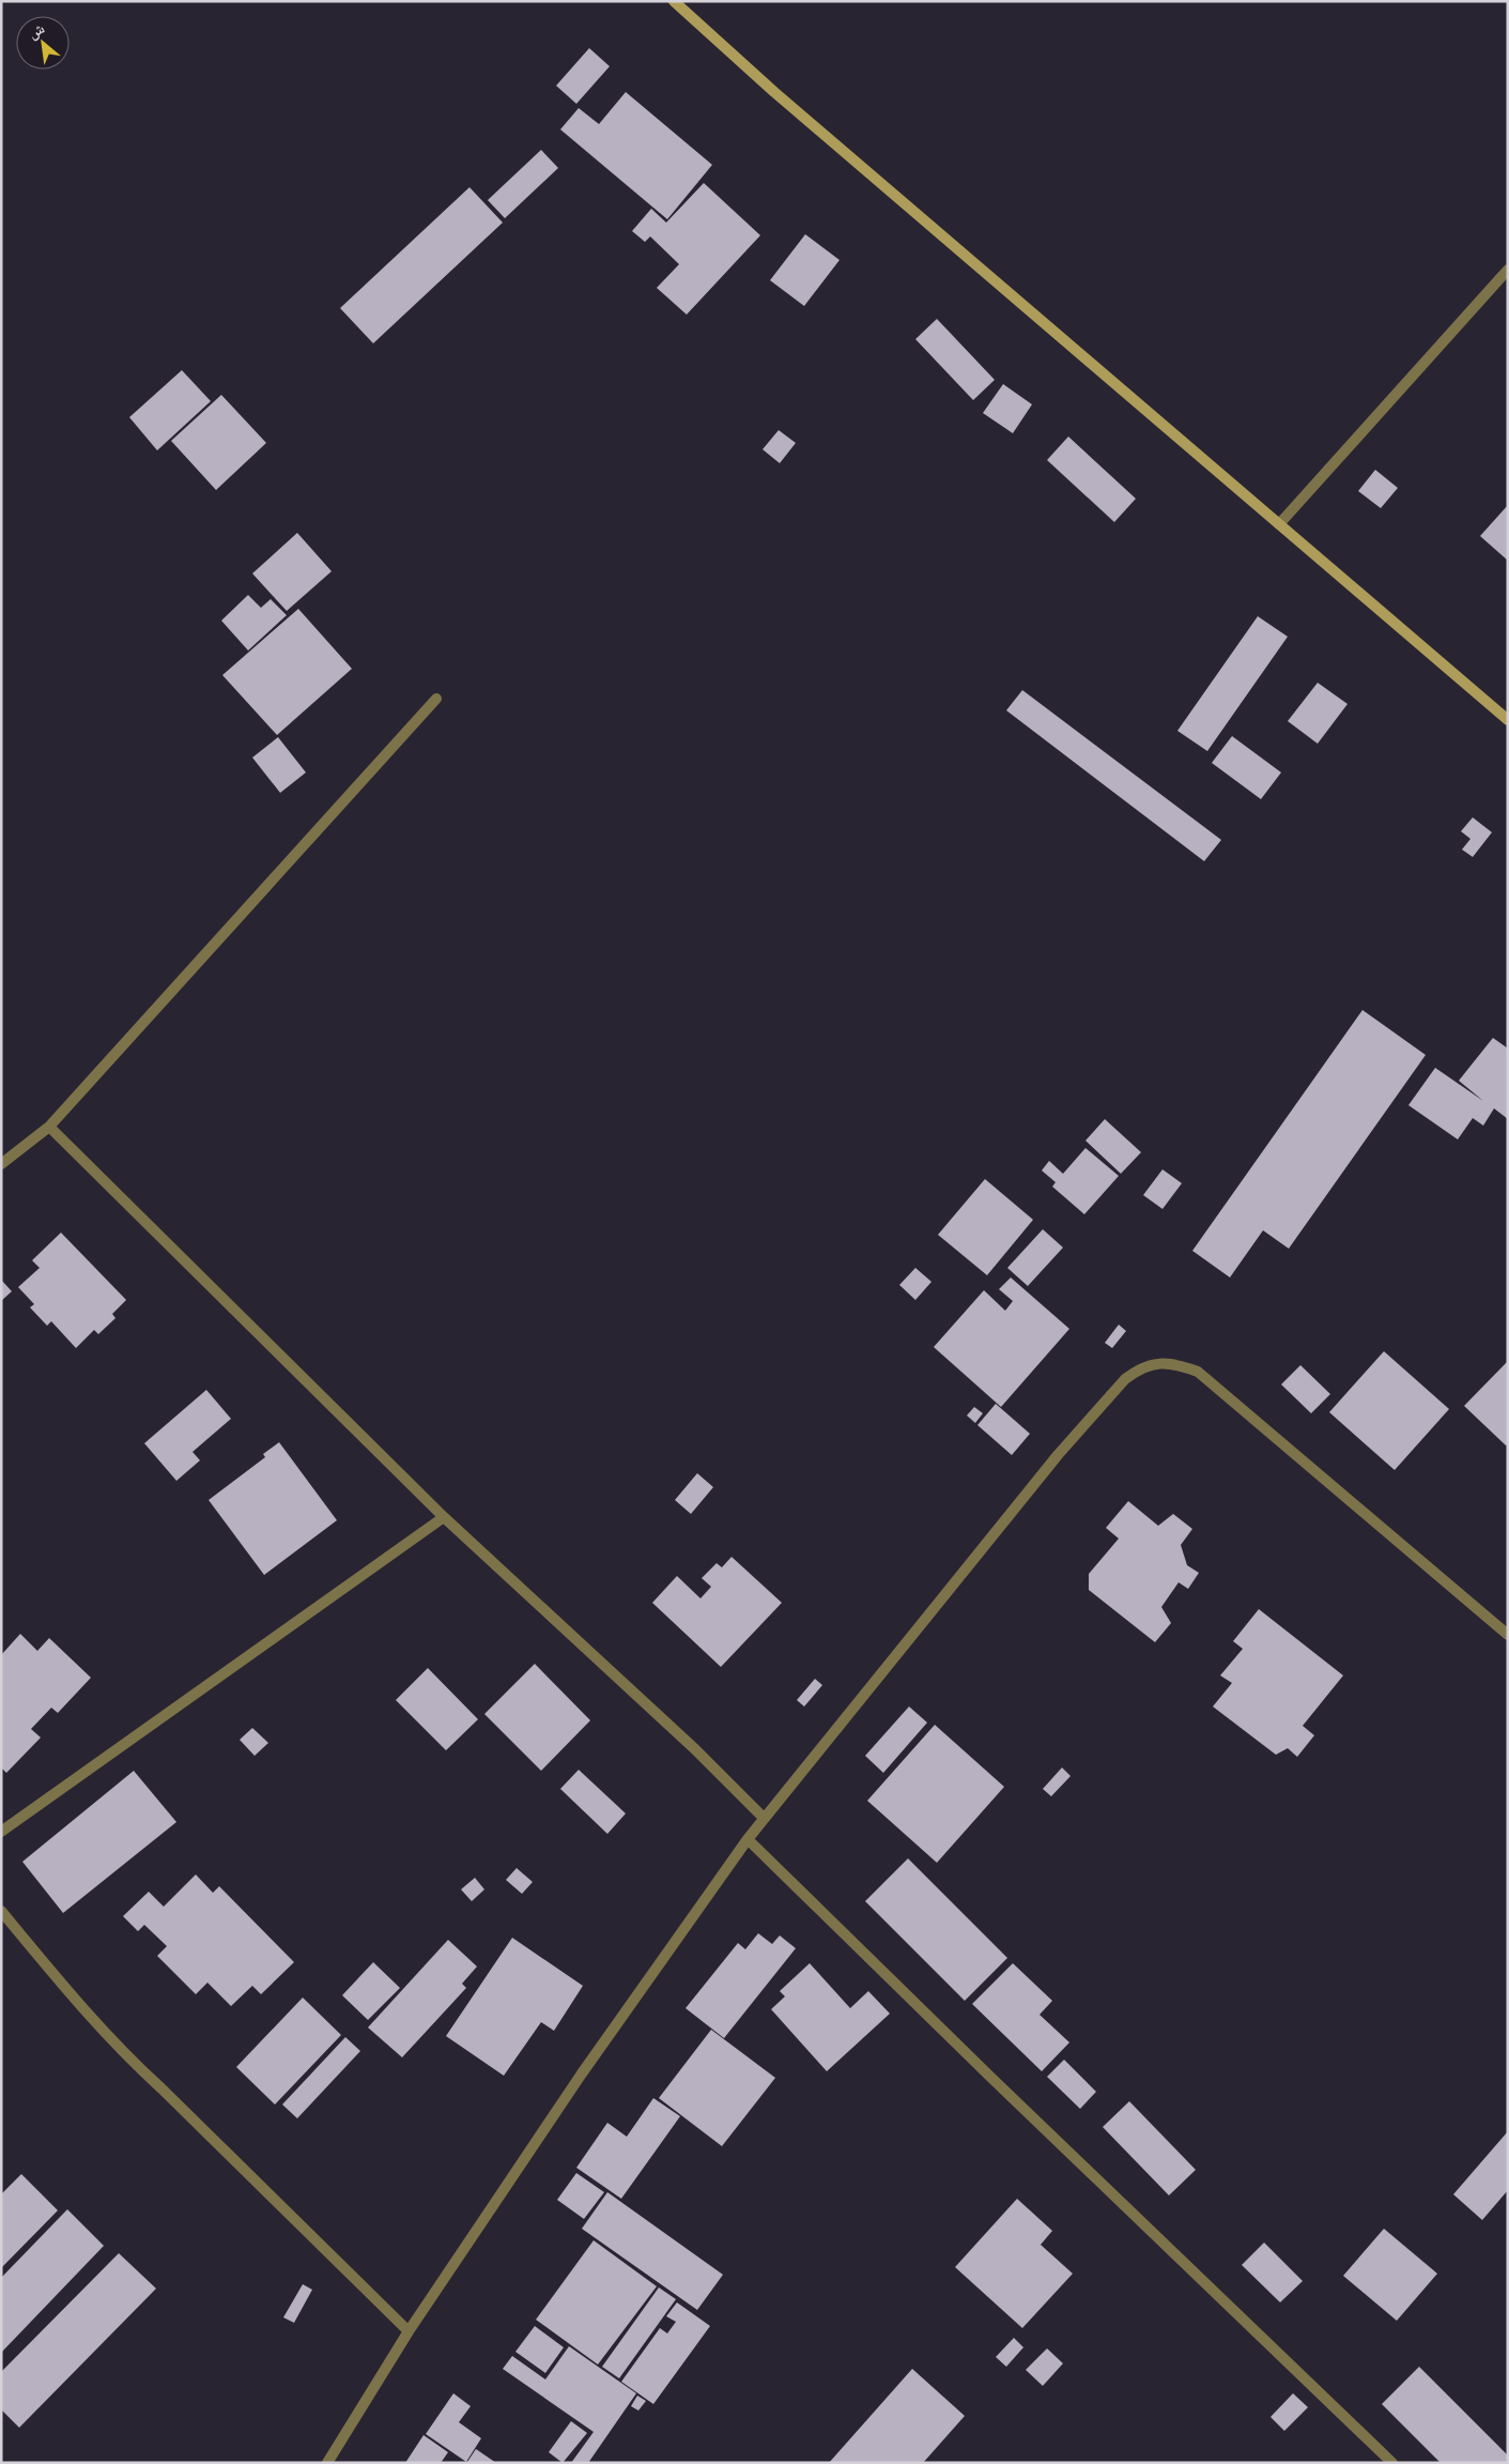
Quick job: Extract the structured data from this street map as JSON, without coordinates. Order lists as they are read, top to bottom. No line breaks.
{"north":"top left"}
